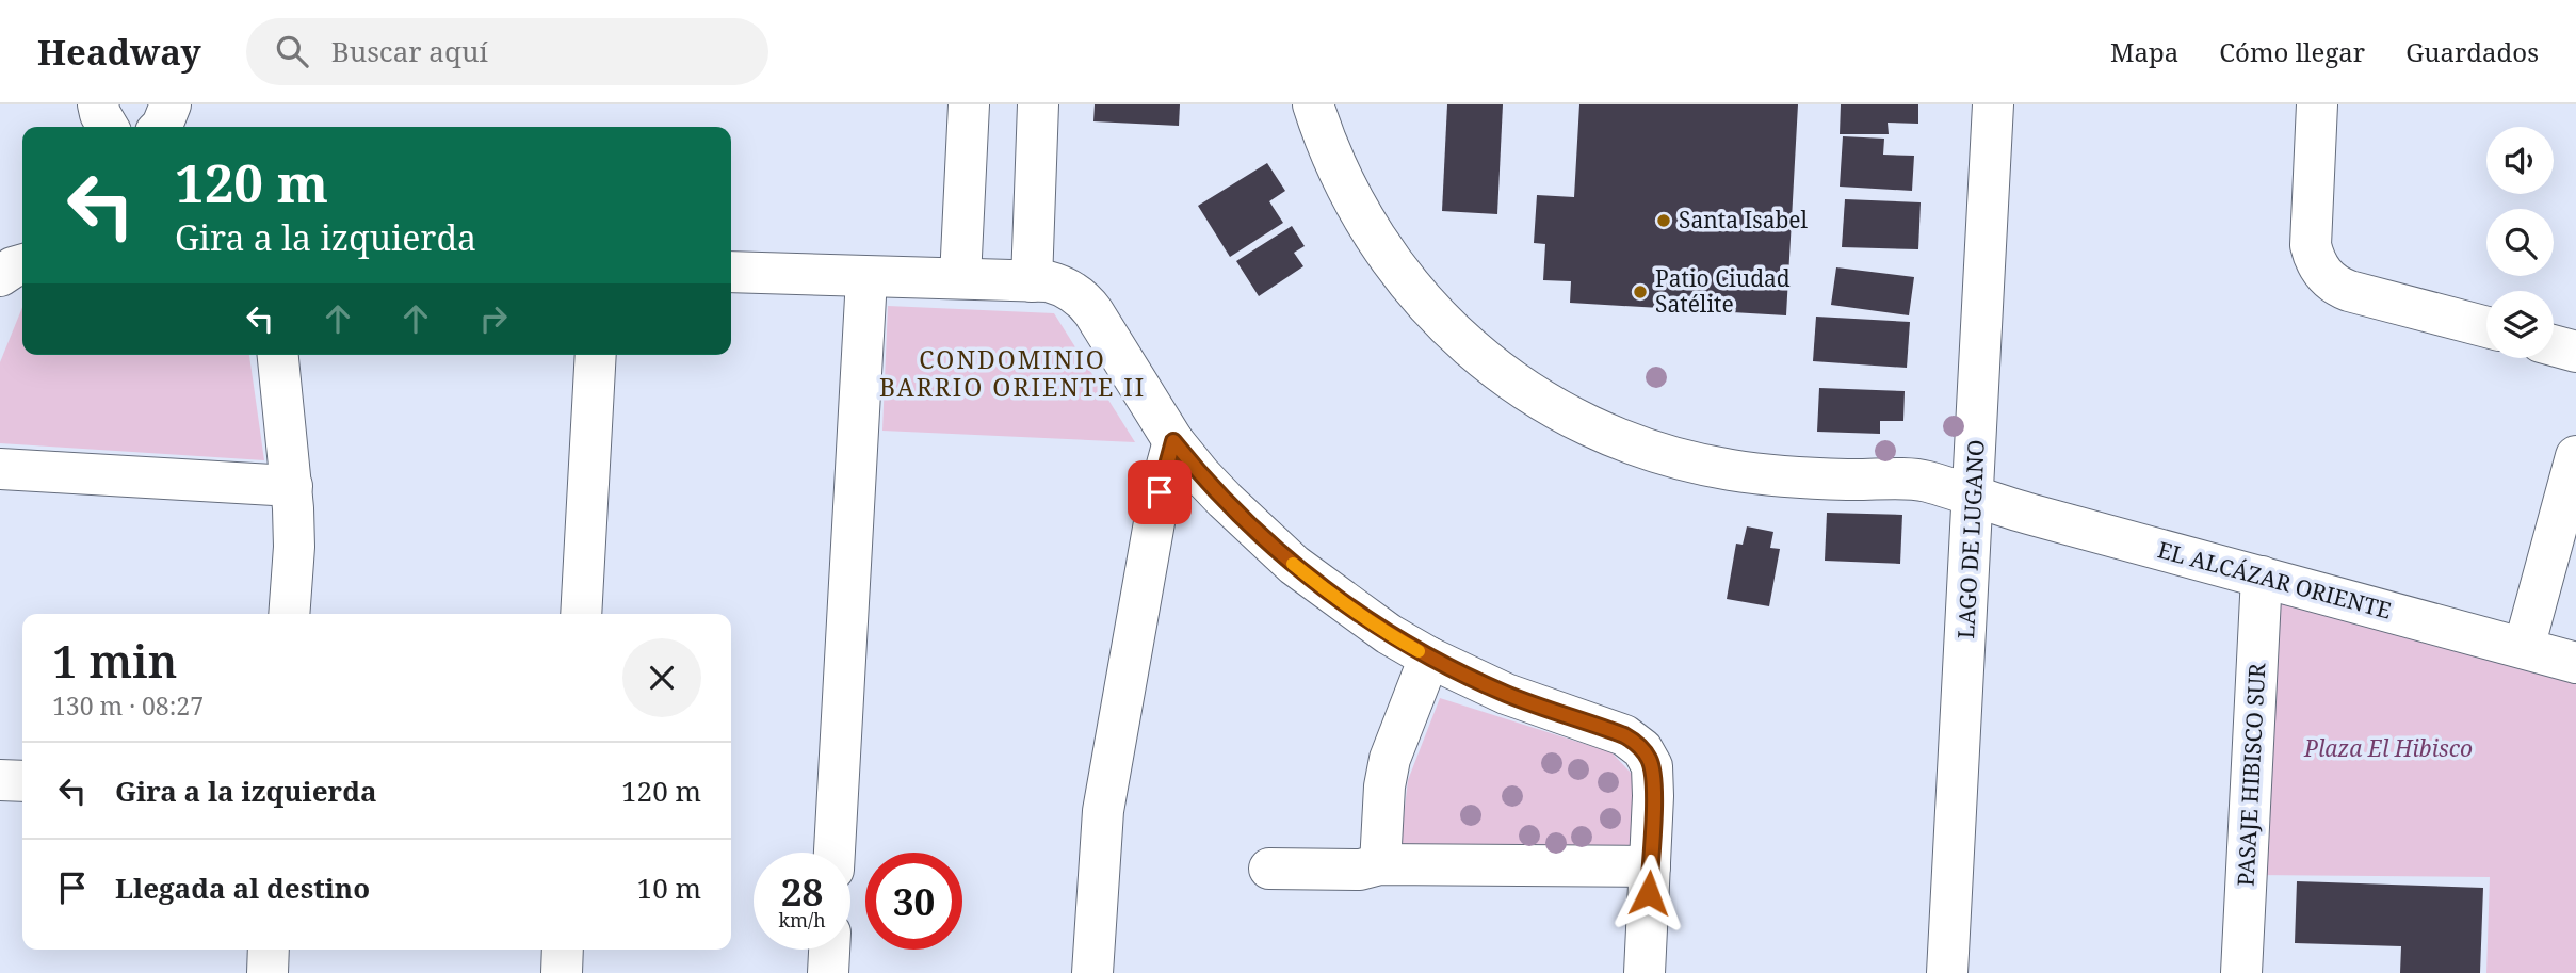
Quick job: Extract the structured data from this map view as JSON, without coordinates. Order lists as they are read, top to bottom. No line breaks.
{"streets":{"street":["LAGO DE LUGANO","EL ALCÁZAR ORIENTE","PASAJE HIBISCO SUR"]},"crossings":[["LAGO DE LUGANO","EL ALCÁZAR ORIENTE"],["EL ALCÁZAR ORIENTE","PASAJE HIBISCO SUR"]],"districts":["CONDOMINIO BARRIO ORIENTE II"],"parks":["Plaza El Hibisco"],"places":["Santa Isabel","Patio Ciudad Satélite"],"page":{"header":"Headway","search":"Buscar aquí","nav":["Mapa","Cómo llegar","Guardados"],"turn":["120 m","Gira a la izquierda"],"heading":["1 min","130 m · 08:27"],"list":[{"name":"Gira a la izquierda","value":"120 m"},{"name":"Llegada al destino","value":"10 m"}],"speed":"28 km/h","limit":"30"}}
